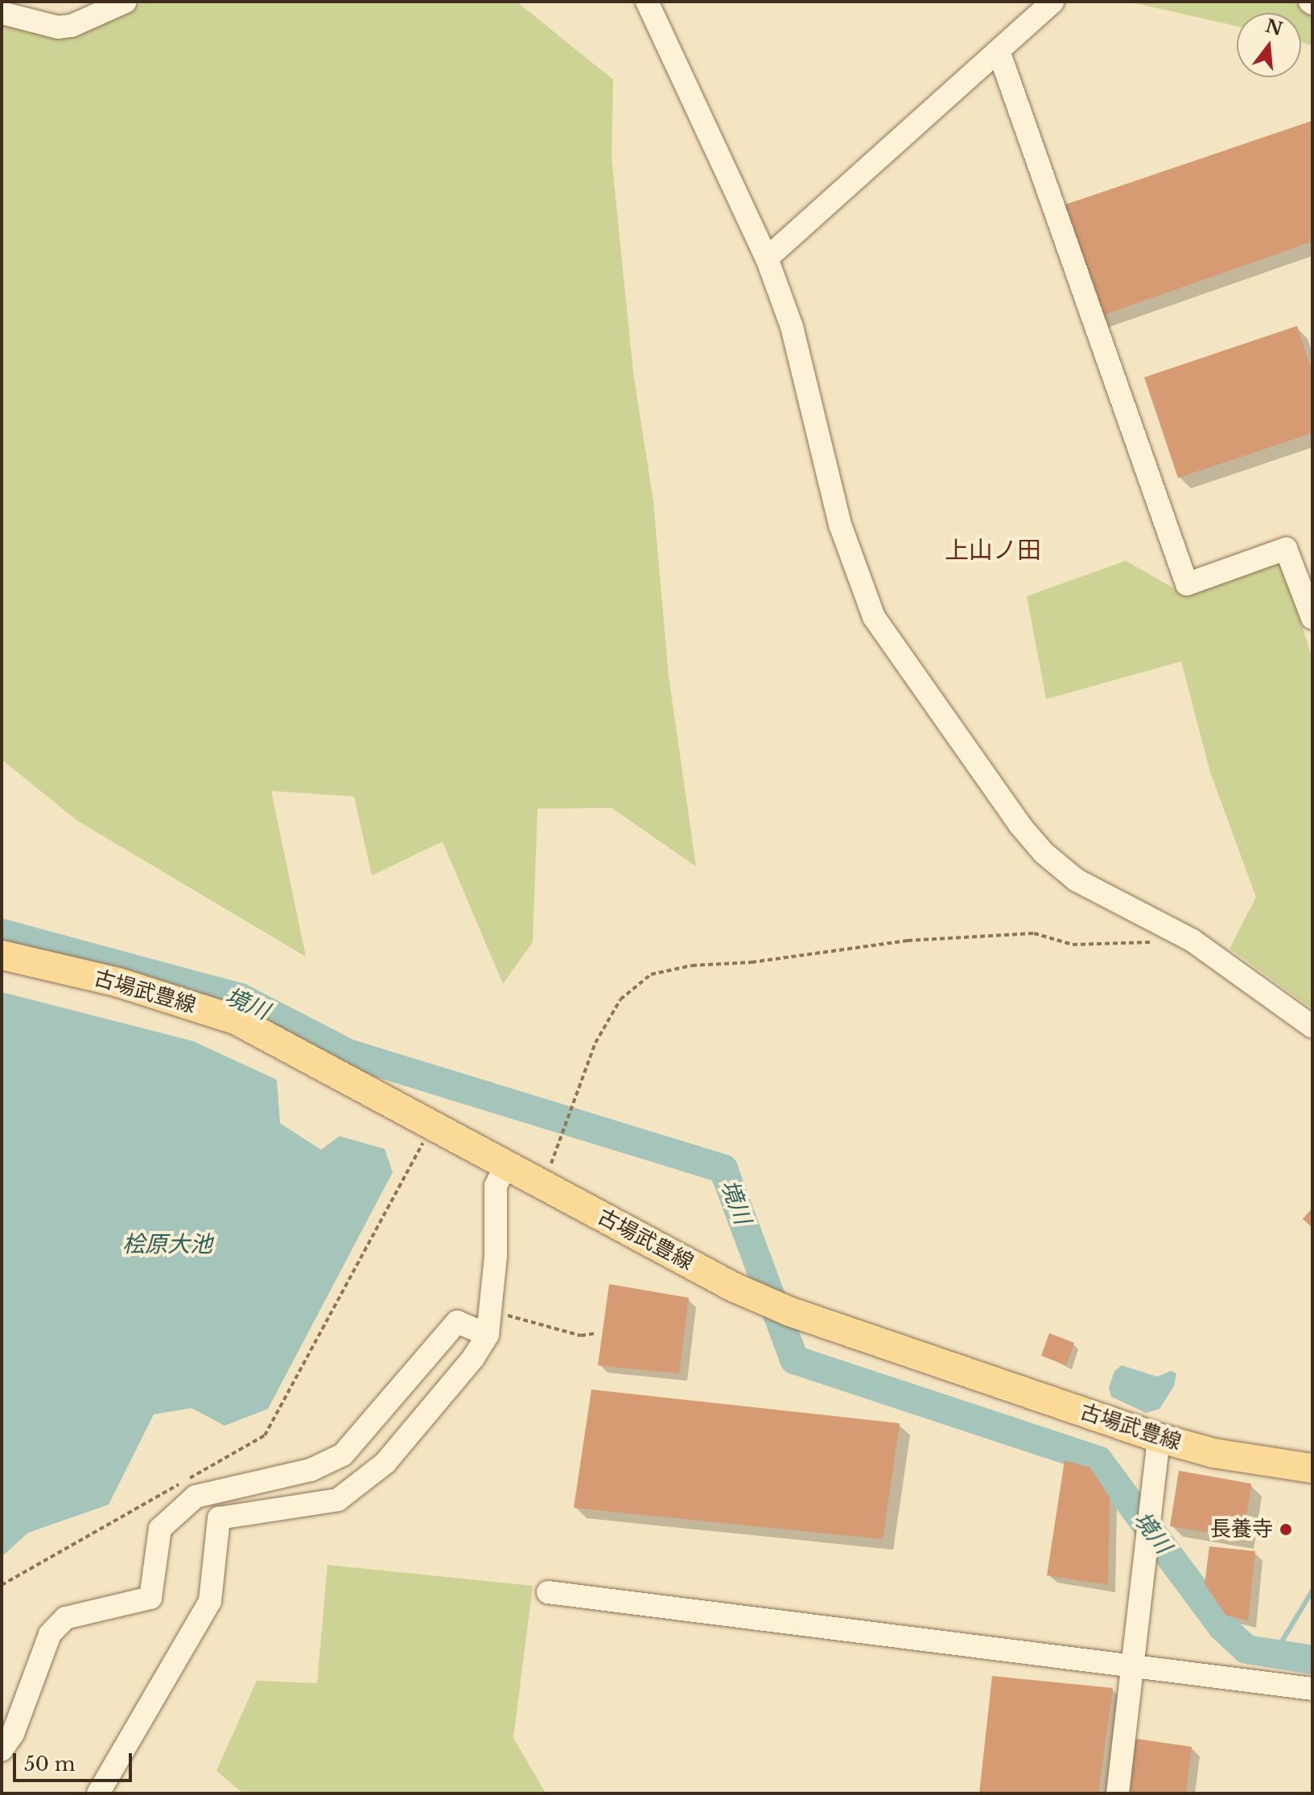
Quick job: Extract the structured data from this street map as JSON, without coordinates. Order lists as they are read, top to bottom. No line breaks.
{"streets":{"main road":["古場武豊線"]},"districts":["上山ノ田"],"water":["境川","桧原大池"],"places":["長養寺"],"scale_bar":"50 m","north":"top"}
